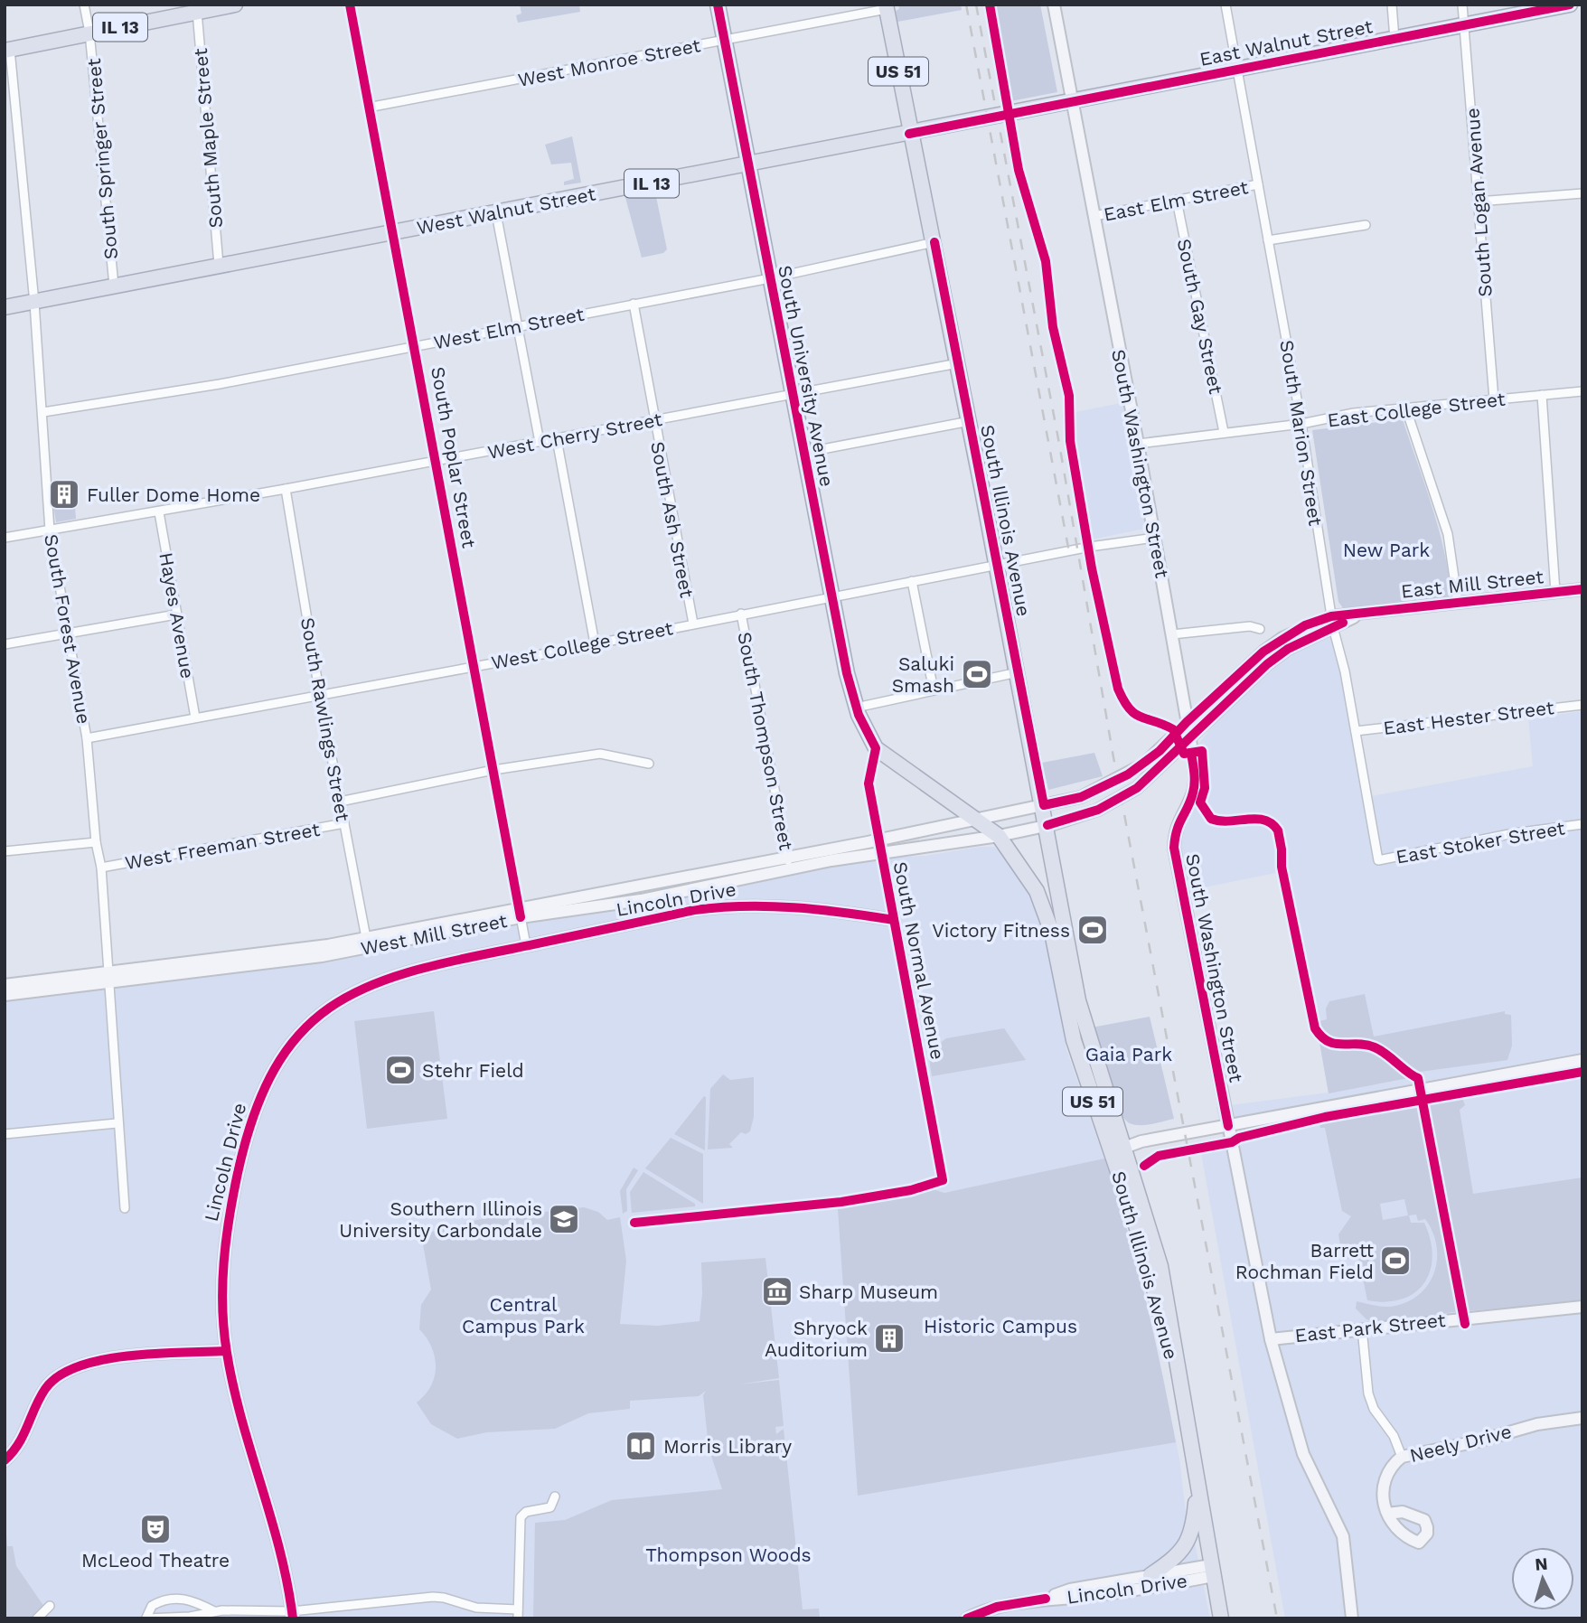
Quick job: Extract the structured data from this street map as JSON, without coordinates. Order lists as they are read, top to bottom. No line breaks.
{"streets":{"highway":["IL 13","East Walnut Street","US 51","West Walnut Street","South University Avenue","South Illinois Avenue"],"street":["West Monroe Street","South Maple Street","South Springer Street","East Elm Street","South Logan Avenue","South Gay Street","West Elm Street","East College Street","South Marion Street","West Cherry Street","South Poplar Street","South Washington Street","South Ash Street","East Mill Street","Hayes Avenue","South Forest Avenue","West College Street","East Hester Street","South Rawlings Street","South Thompson Street","East Stoker Street","West Freeman Street","Lincoln Drive","West Mill Street","South Normal Avenue","East Park Street","Neely Drive"]},"crossings":[["IL 13","South Maple Street"],["IL 13","South Springer Street"],["IL 13","South Forest Avenue"],["East Walnut Street","South Logan Avenue"],["East Walnut Street","West Walnut Street"],["East Walnut Street","South Marion Street"],["East Walnut Street","South Washington Street"],["West Monroe Street","South University Avenue"],["West Monroe Street","South Poplar Street"],["West Monroe Street","South Illinois Avenue"],["South Maple Street","West Walnut Street"],["South Springer Street","West Walnut Street"],["East Elm Street","South Gay Street"],["East Elm Street","South Marion Street"],["East Elm Street","South Washington Street"],["South Logan Avenue","East College Street"],["West Walnut Street","South University Avenue"],["West Walnut Street","South Poplar Street"],["West Walnut Street","South Illinois Avenue"],["West Walnut Street","South Forest Avenue"],["South Gay Street","East College Street"],["West Elm Street","South University Avenue"],["West Elm Street","South Poplar Street"],["West Elm Street","South Ash Street"],["West Elm Street","South Illinois Avenue"],["West Elm Street","South Forest Avenue"],["South University Avenue","West Cherry Street"],["South University Avenue","South Illinois Avenue"],["South University Avenue","West College Street"],["South University Avenue","South Normal Avenue"],["East College Street","South Marion Street"],["East College Street","South Washington Street"],["South Marion Street","East Mill Street"],["South Marion Street","East Hester Street"],["South Marion Street","East Stoker Street"],["West Cherry Street","South Poplar Street"],["West Cherry Street","South Ash Street"],["West Cherry Street","South Illinois Avenue"],["West Cherry Street","Hayes Avenue"],["West Cherry Street","South Forest Avenue"],["West Cherry Street","South Rawlings Street"],["South Poplar Street","West College Street"],["South Poplar Street","West Freeman Street"],["South Poplar Street","Lincoln Drive"],["South Poplar Street","West Mill Street"],["South Washington Street","East Mill Street"],["South Washington Street","West College Street"],["South Washington Street","East Park Street"],["South Ash Street","West College Street"],["South Illinois Avenue","East Mill Street"],["South Illinois Avenue","West College Street"],["South Illinois Avenue","Lincoln Drive"],["South Illinois Avenue","West Mill Street"],["South Illinois Avenue","South Normal Avenue"],["East Mill Street","West Mill Street"],["Hayes Avenue","West College Street"],["South Forest Avenue","West College Street"],["South Forest Avenue","West Freeman Street"],["South Forest Avenue","West Mill Street"],["West College Street","South Rawlings Street"],["West College Street","South Thompson Street"],["South Rawlings Street","West Freeman Street"],["South Rawlings Street","West Mill Street"],["South Thompson Street","West Mill Street"],["Lincoln Drive","South Normal Avenue"],["West Mill Street","South Normal Avenue"]],"parks":["New Park","Gaia Park","Central Campus Park","Historic Campus","Thompson Woods"],"places":{"building":["Fuller Dome Home","Shryock Auditorium"],"sports":["Saluki Smash","Victory Fitness","Stehr Field","Barrett Rochman Field"],"school or university":["Southern Illinois University Carbondale"],"museum":["Sharp Museum"],"library":["Morris Library"],"theatre":["McLeod Theatre"]},"north":"top"}
